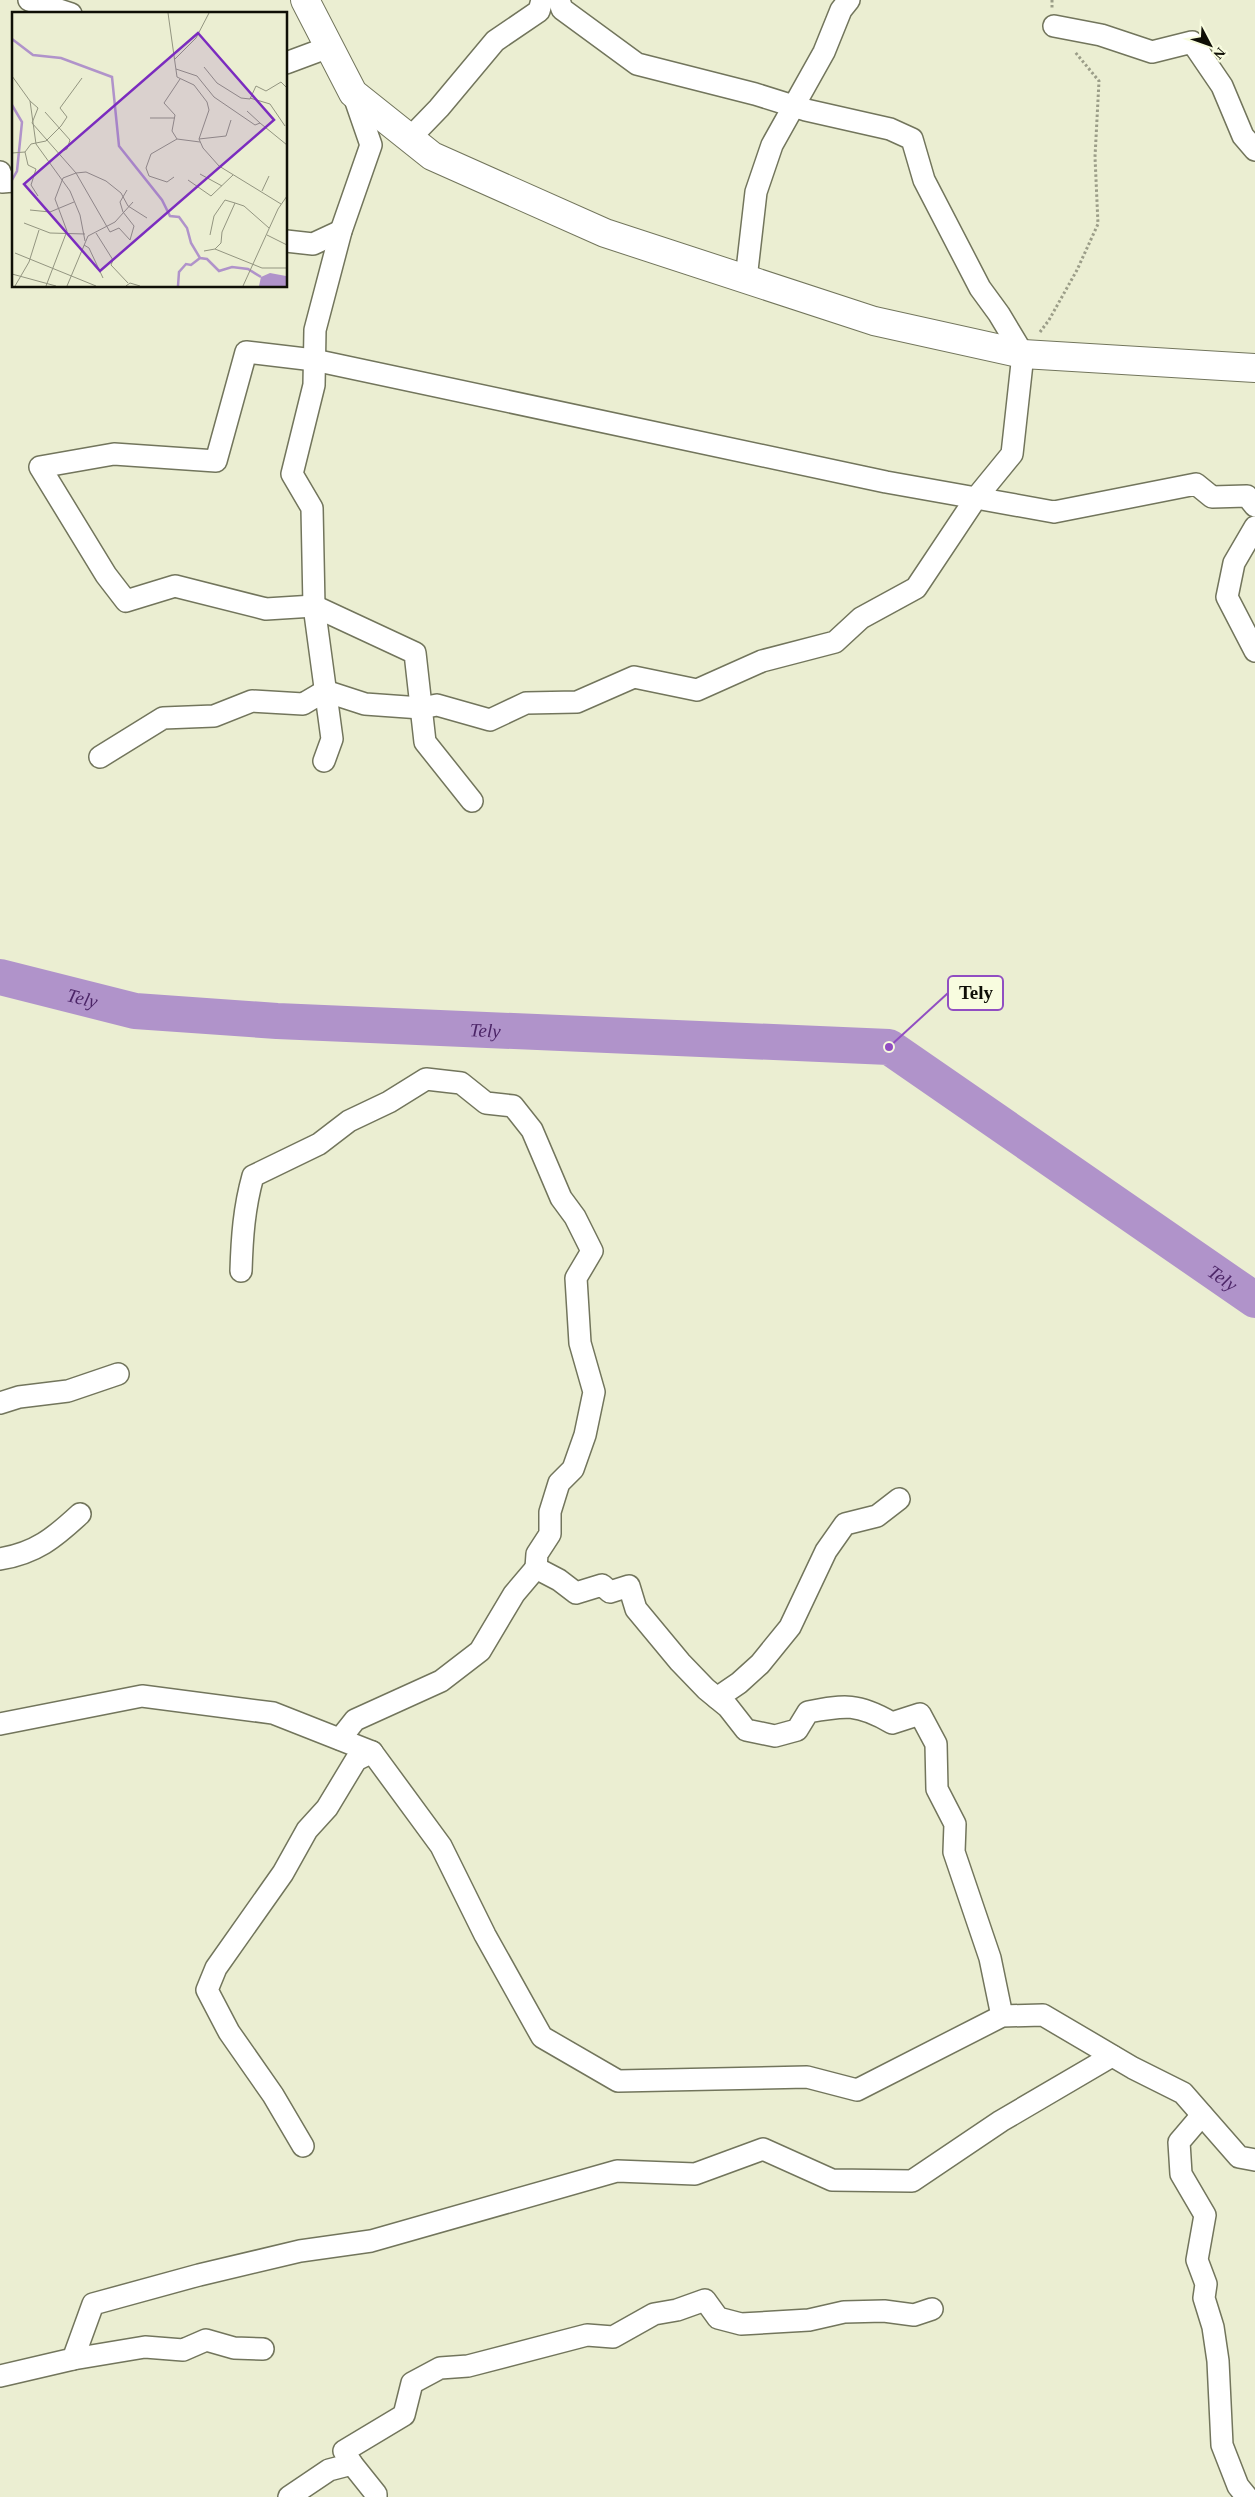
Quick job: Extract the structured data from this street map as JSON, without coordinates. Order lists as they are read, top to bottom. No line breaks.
{"water":["Tely"],"places":["Tely"],"north":"bottom right"}
